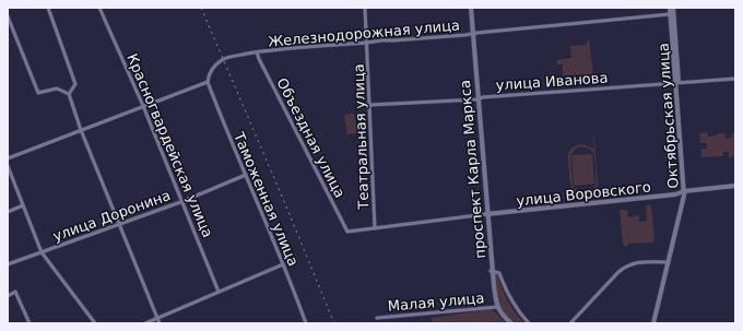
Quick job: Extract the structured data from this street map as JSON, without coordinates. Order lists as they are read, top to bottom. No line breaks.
{"streets":{"street":["Железнодорожная улица","улица Иванова","Октябрьская улица","Театральная улица","Объездная улица","Красногвардейская улица","проспект Карла Маркса","улица Воровского","Таможенная улица","улица Доронина","Малая улица"]},"crossings":[["Железнодорожная улица","Октябрьская улица"],["Железнодорожная улица","Театральная улица"],["Железнодорожная улица","Объездная улица"],["Железнодорожная улица","проспект Карла Маркса"],["Железнодорожная улица","Таможенная улица"],["улица Иванова","Октябрьская улица"],["улица Иванова","Театральная улица"],["улица Иванова","проспект Карла Маркса"],["Октябрьская улица","улица Воровского"],["Театральная улица","Объездная улица"],["Красногвардейская улица","улица Доронина"],["проспект Карла Маркса","улица Воровского"],["проспект Карла Маркса","Малая улица"],["Таможенная улица","улица Доронина"]]}
